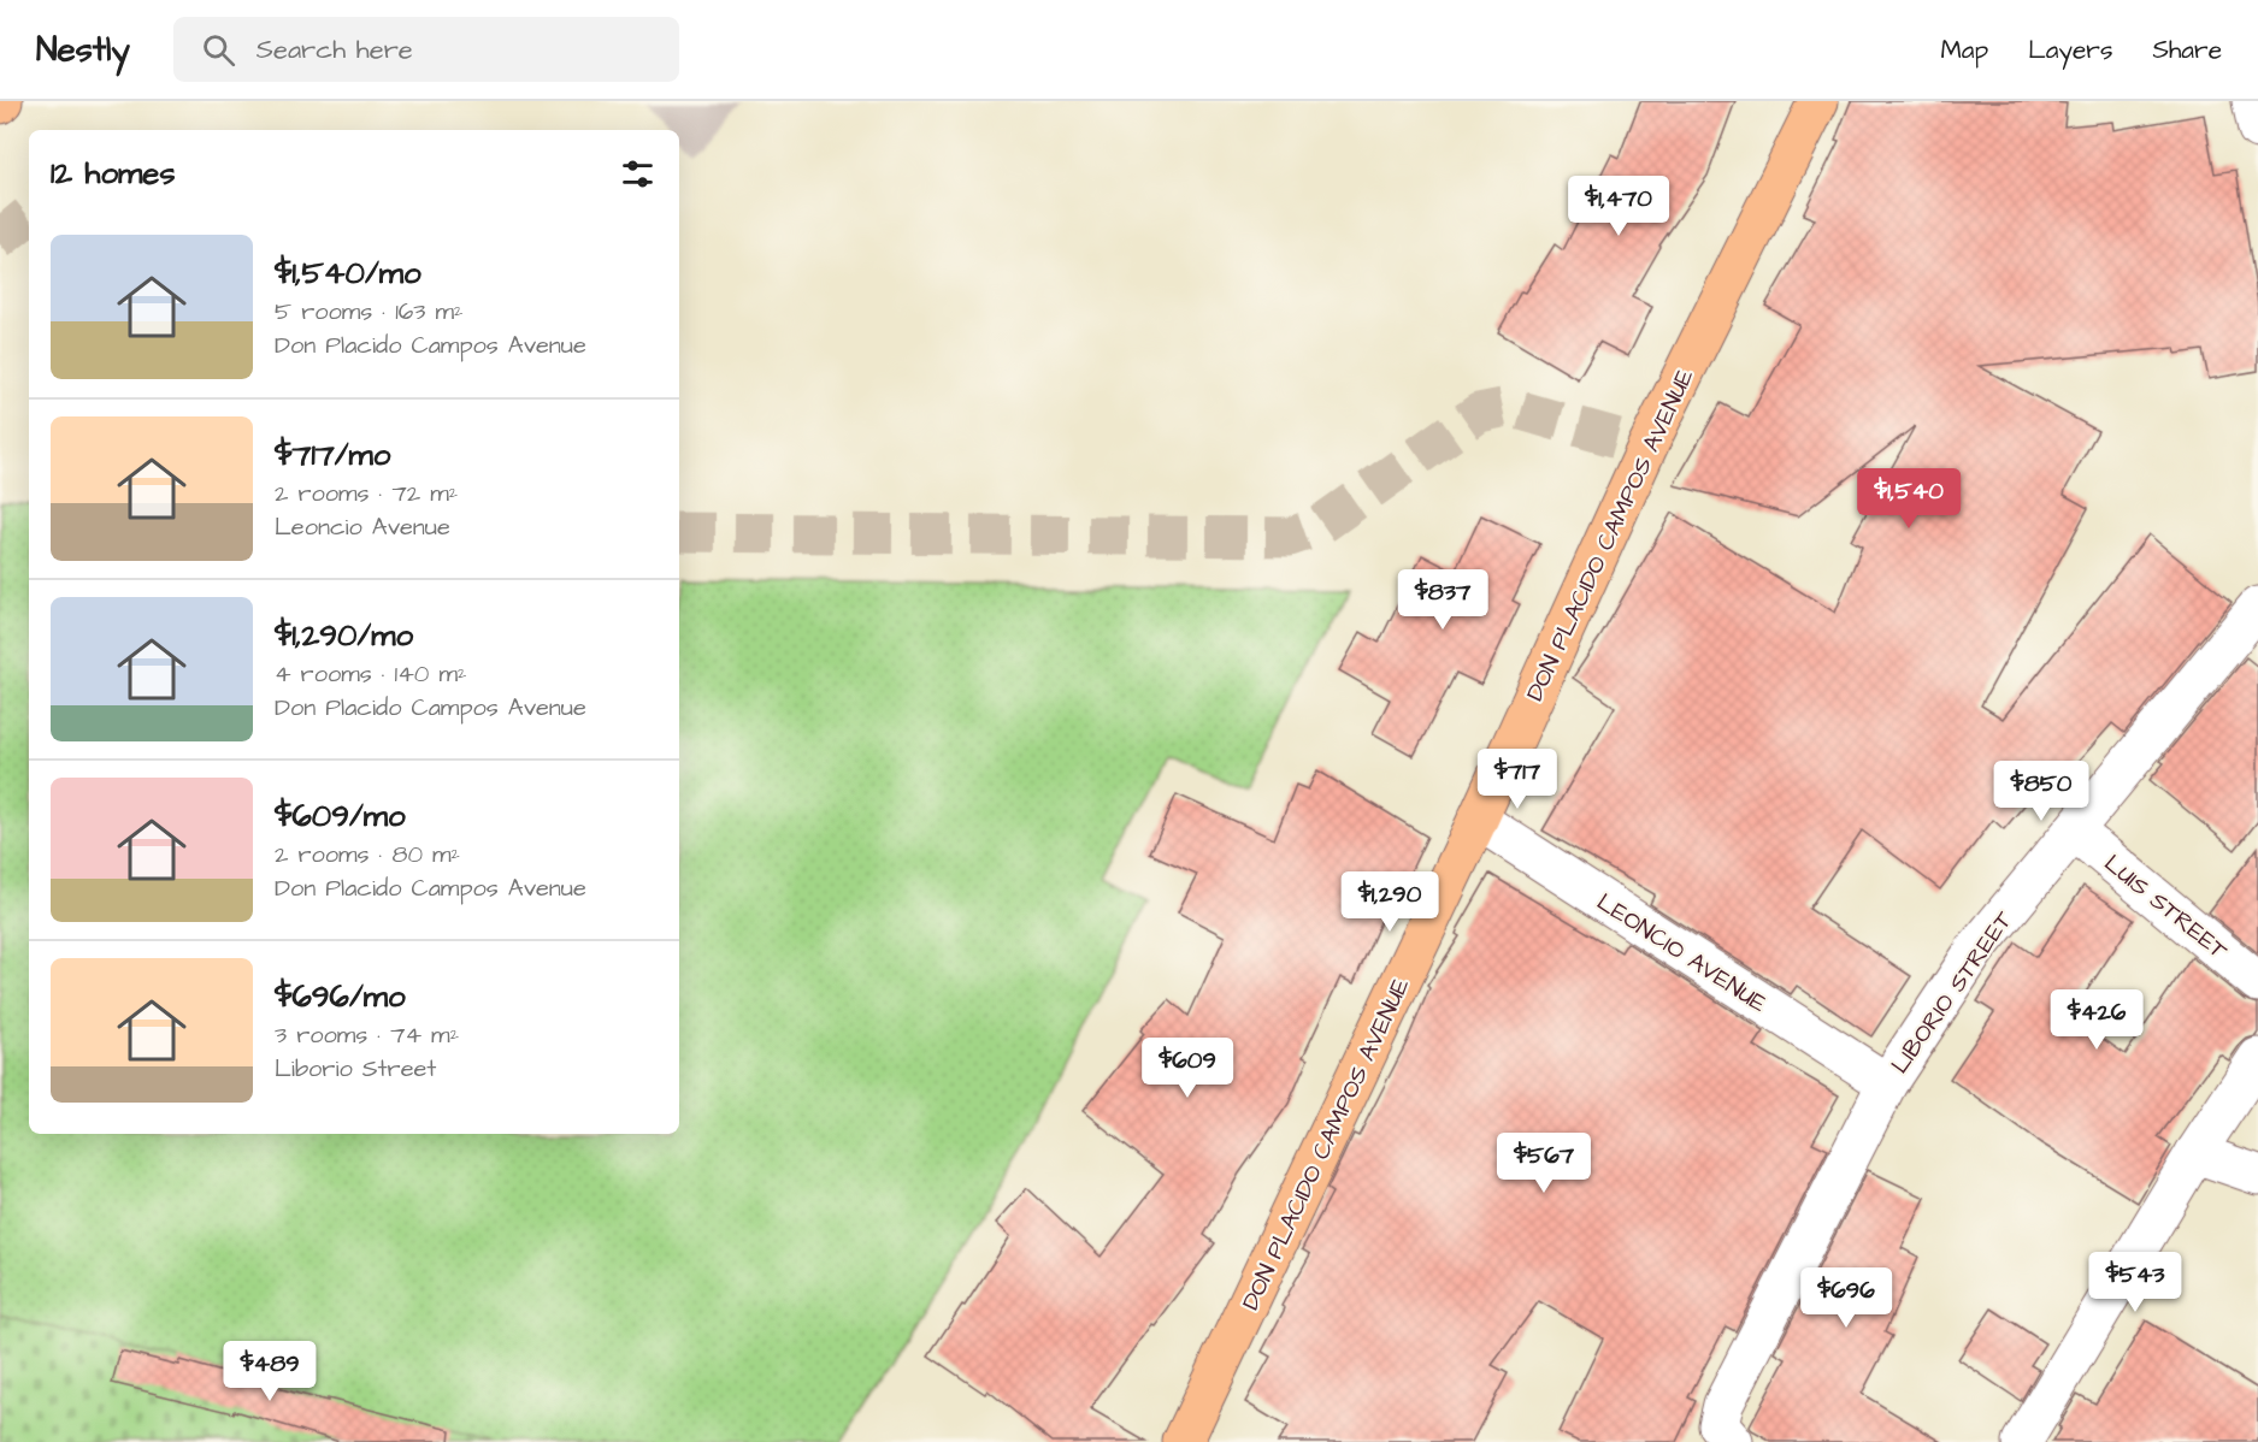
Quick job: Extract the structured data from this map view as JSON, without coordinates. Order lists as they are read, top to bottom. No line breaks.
{"streets":{"main road":["DON PLACIDO CAMPOS AVENUE"],"street":["LUIS STREET","LEONCIO AVENUE","LIBORIO STREET"]},"crossings":[["DON PLACIDO CAMPOS AVENUE","LEONCIO AVENUE"],["LUIS STREET","LIBORIO STREET"],["LEONCIO AVENUE","LIBORIO STREET"]],"page":{"header":"Nestly","search":"Search here","nav":["Map","Layers","Share"],"heading":"12 homes","price":["$1,470","$1,540","$837","$717","$850","$1,290","$426","$609","$567","$543","$696","$489"],"list":[{"name":"$1,540/mo","note":"5 rooms · 163 m² · Don Placido Campos Avenue"},{"name":"$717/mo","note":"2 rooms · 72 m² · Leoncio Avenue"},{"name":"$1,290/mo","note":"4 rooms · 140 m² · Don Placido Campos Avenue"},{"name":"$609/mo","note":"2 rooms · 80 m² · Don Placido Campos Avenue"},{"name":"$696/mo","note":"3 rooms · 74 m² · Liborio Street"}]}}
